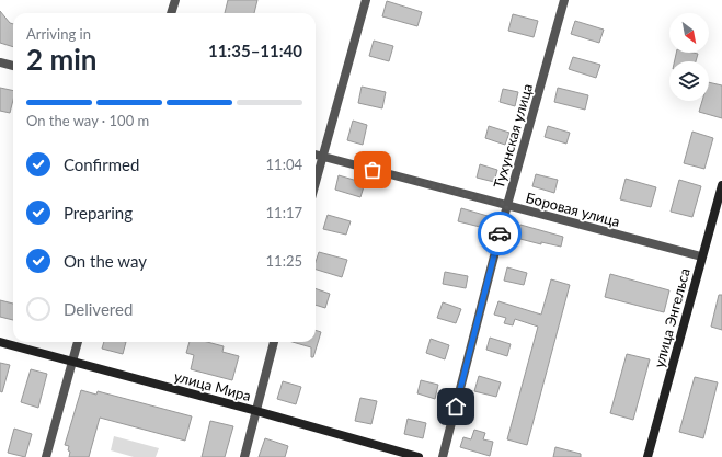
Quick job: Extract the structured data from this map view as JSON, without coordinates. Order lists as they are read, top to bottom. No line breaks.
{"streets":{"main road":["улица Энгельса","улица Мира"],"street":["Тухунская улица","Боровая улица"]},"crossings":[["Тухунская улица","Боровая улица"],["Боровая улица","улица Энгельса"]],"north":"bottom right","page":{"heading":["2 min","Arriving in","11:35–11:40"],"bar":"On the way · 100 m","list":[["Confirmed","11:04"],["Preparing","11:17"],["On the way","11:25"],"Delivered"]}}
